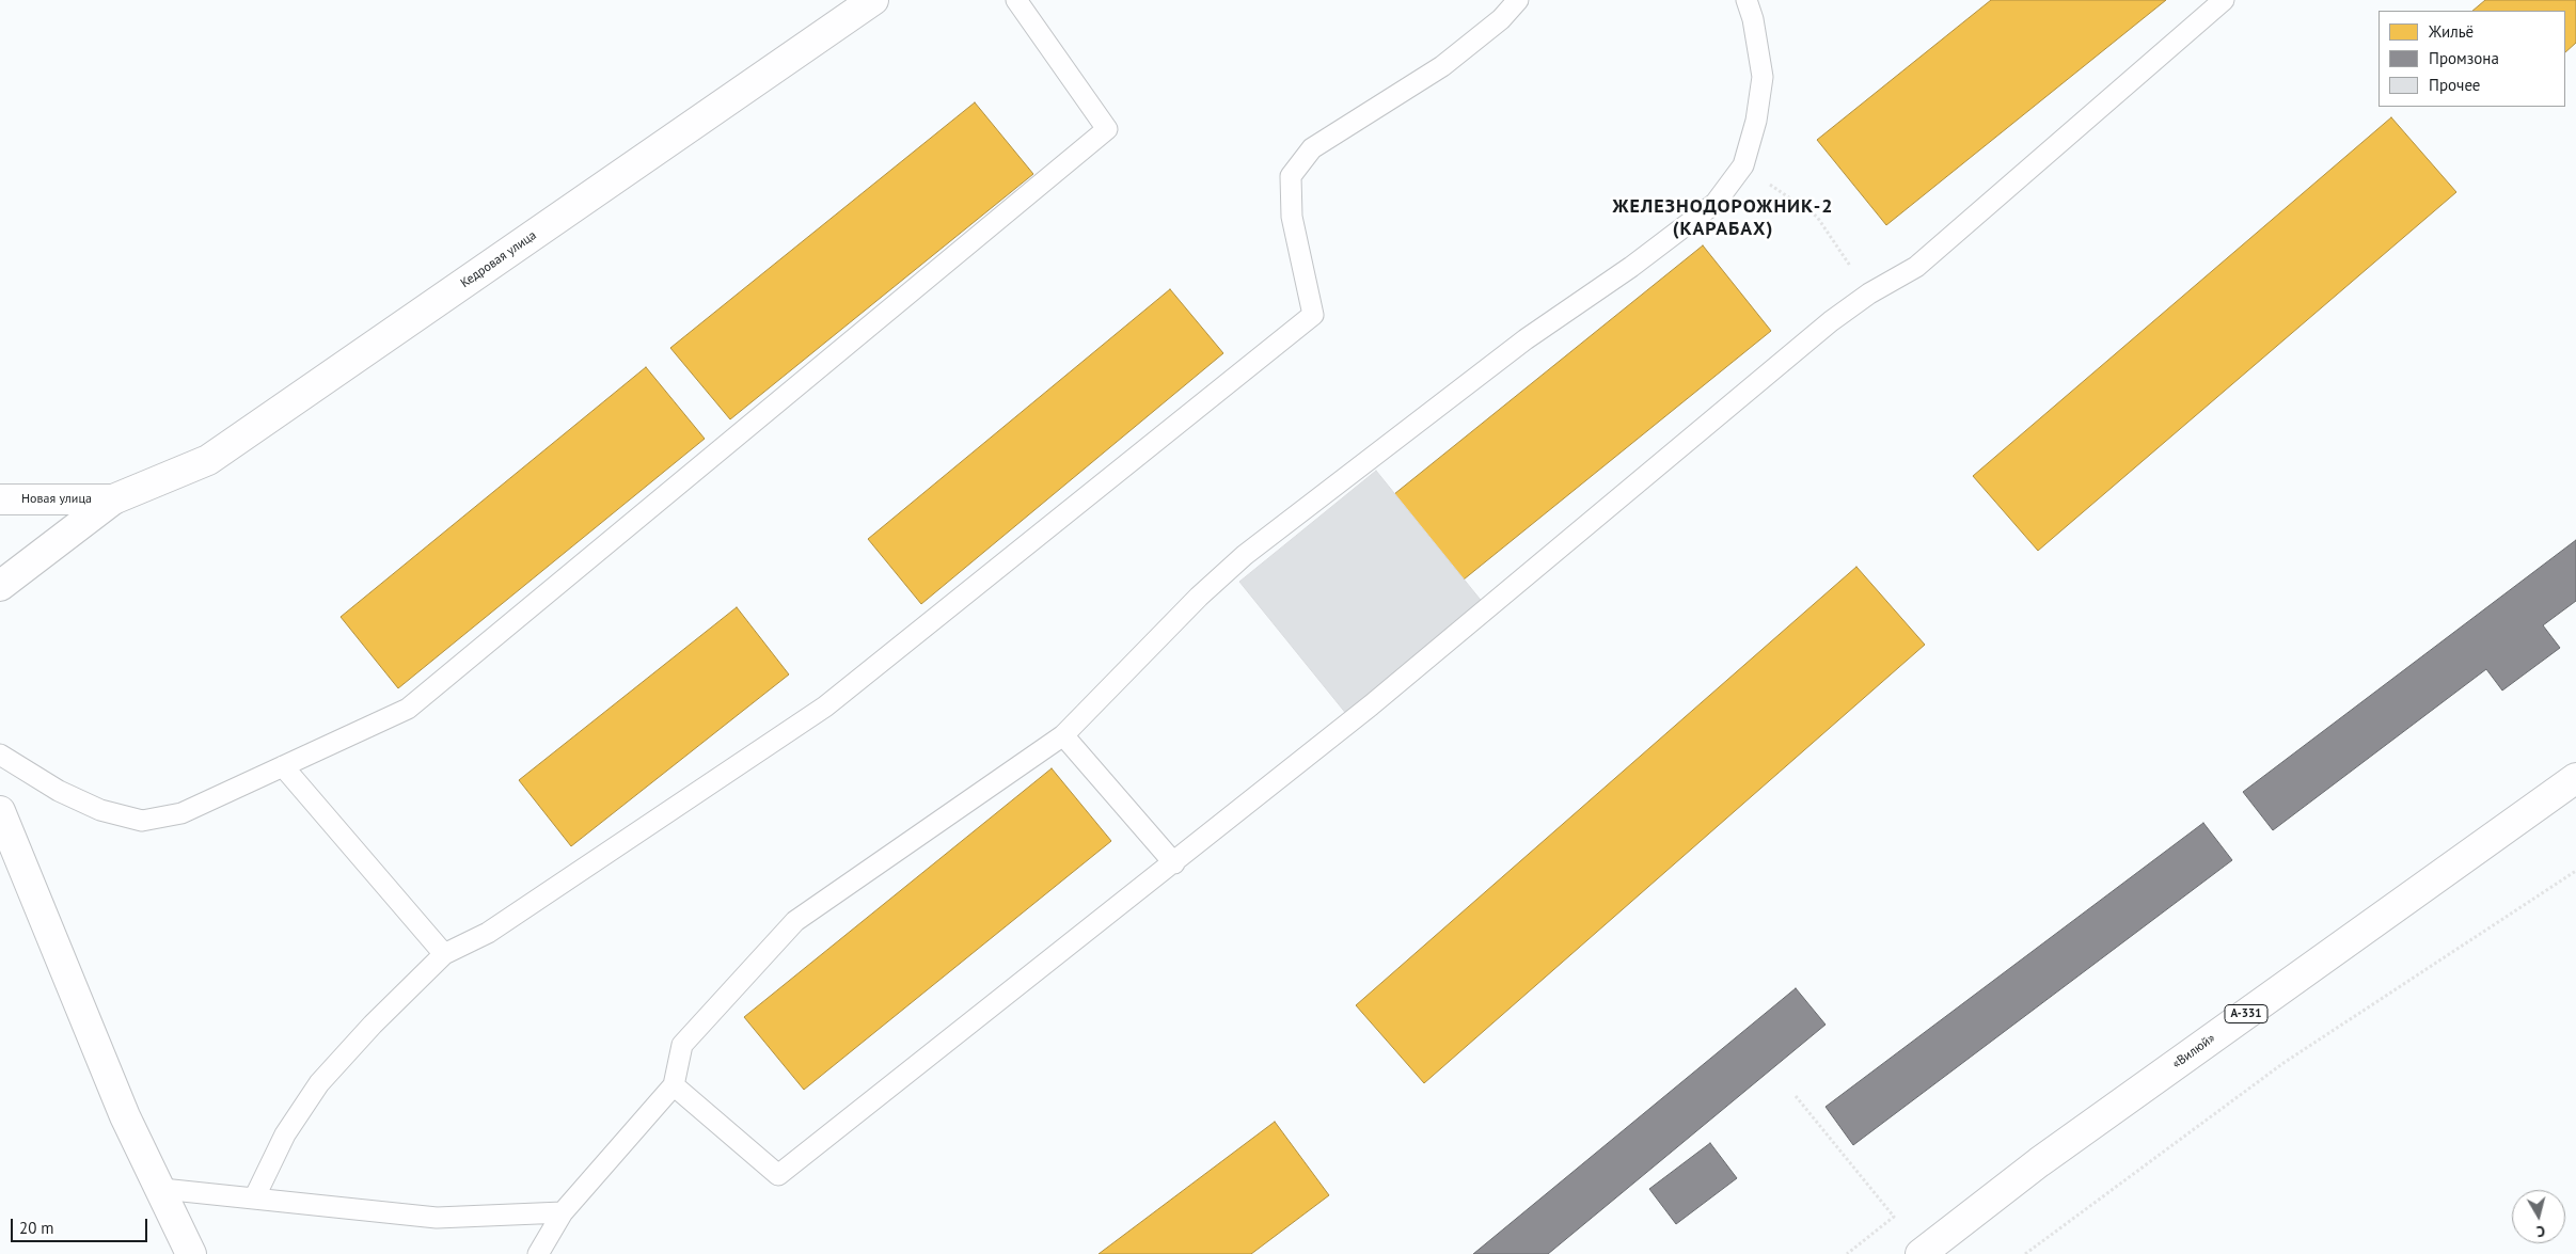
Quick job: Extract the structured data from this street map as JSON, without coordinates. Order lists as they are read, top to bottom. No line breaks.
{"streets":{"main road":["Кедровая улица","Новая улица","А-331","«Вилюй»"]},"crossings":[["Кедровая улица","Новая улица"]],"districts":["ЖЕЛЕЗНОДОРОЖНИК-2 (КАРАБАХ)"],"legend":["Жильё","Промзона","Прочее"],"scale_bar":"20 m","north":"bottom"}
